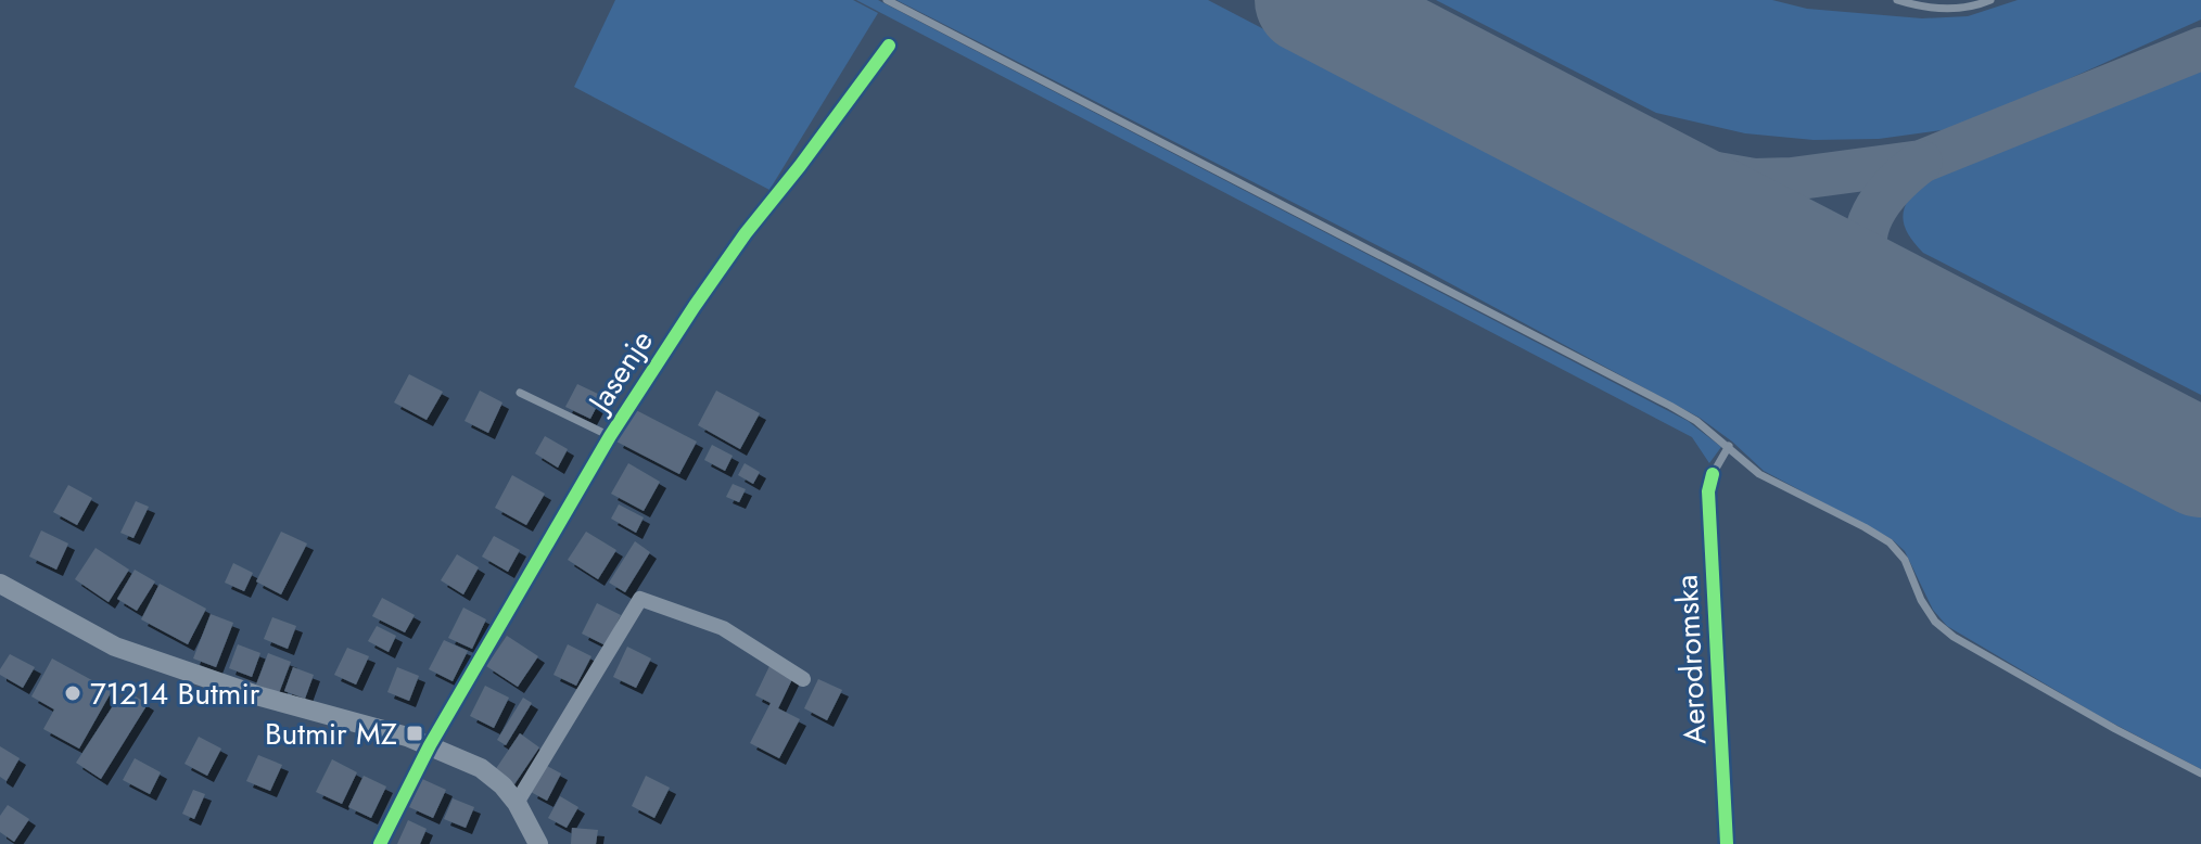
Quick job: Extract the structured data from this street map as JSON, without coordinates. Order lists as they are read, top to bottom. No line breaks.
{"streets":{"street":["Jasenje","Aerodromska"]},"places":{"other":["71214 Butmir"],"transit":["Butmir MZ"]}}
